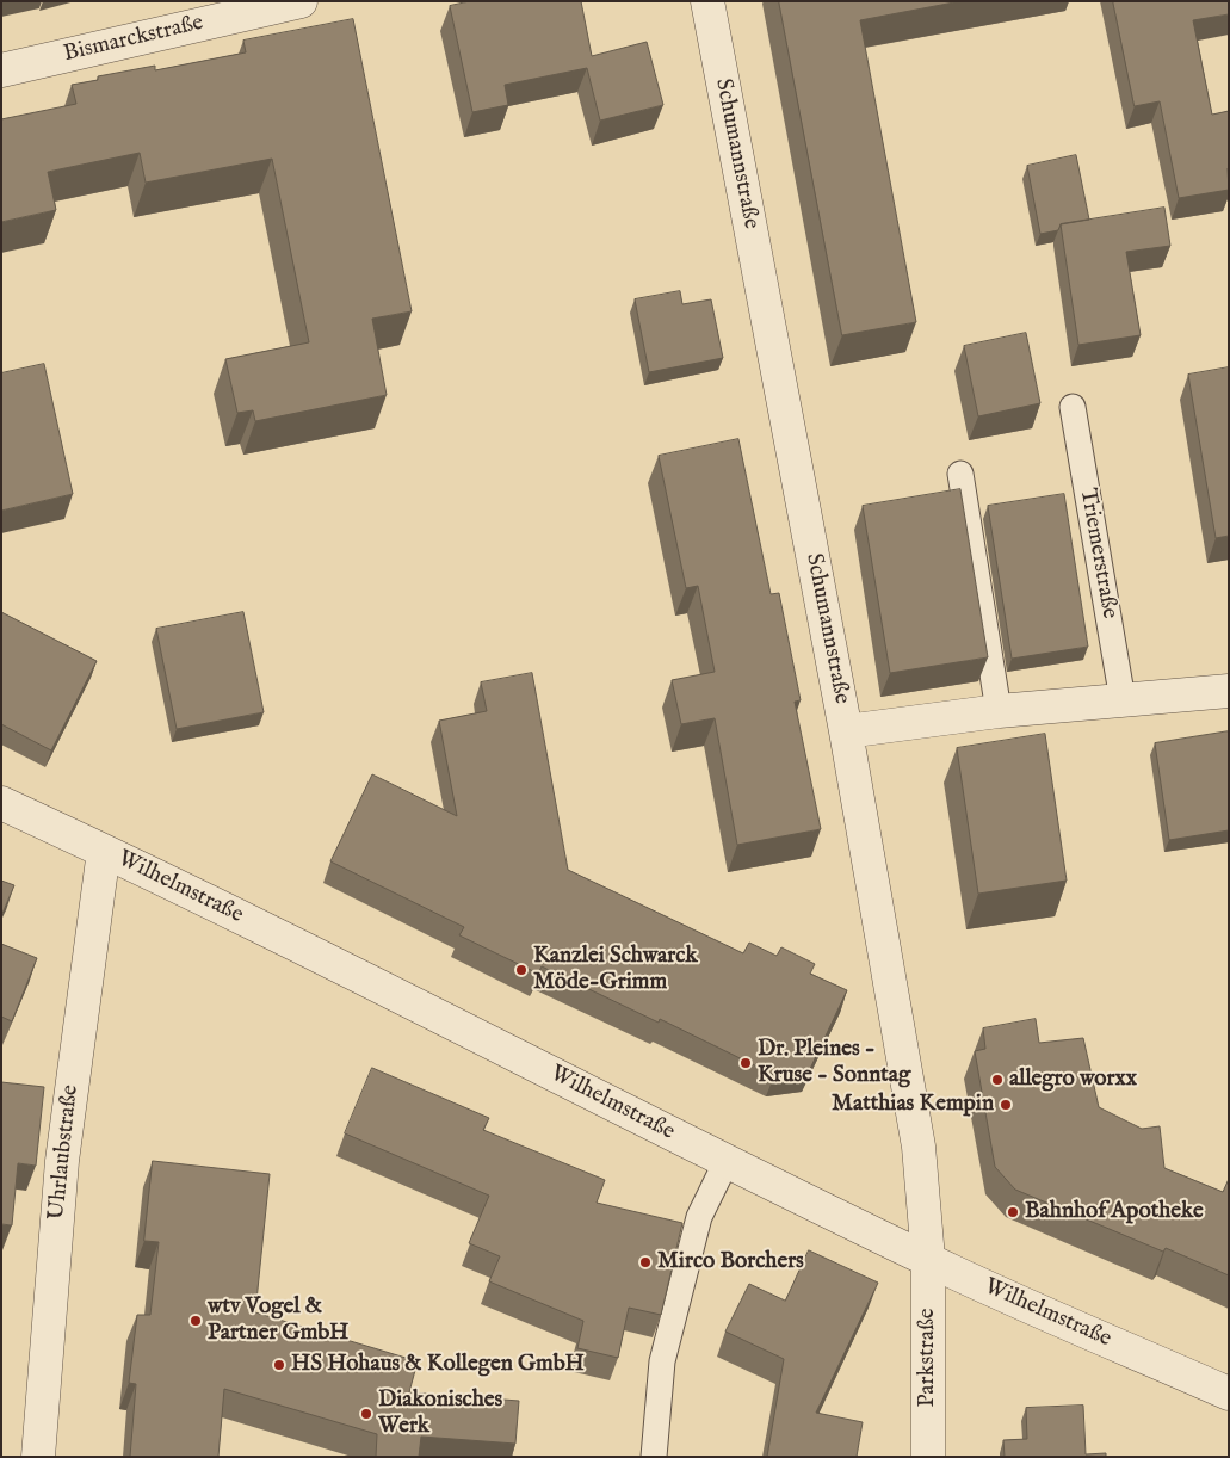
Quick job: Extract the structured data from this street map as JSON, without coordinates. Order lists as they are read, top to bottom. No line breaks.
{"streets":{"street":["Bismarckstraße","Schumannstraße","Wilhelmstraße","Uhrlaubstraße","Parkstraße"],"lane":["Triemerstraße"]},"crossings":[["Schumannstraße","Wilhelmstraße"],["Schumannstraße","Parkstraße"],["Wilhelmstraße","Uhrlaubstraße"],["Wilhelmstraße","Parkstraße"]],"places":["Kanzlei Schwarck Möde-Grimm","Dr. Pleines - Kruse - Sonntag","allegro worxx","Matthias Kempin","Bahnhof Apotheke","Mirco Borchers","wtv Vogel & Partner GmbH","HS Hohaus & Kollegen GmbH","Diakonisches Werk"]}
